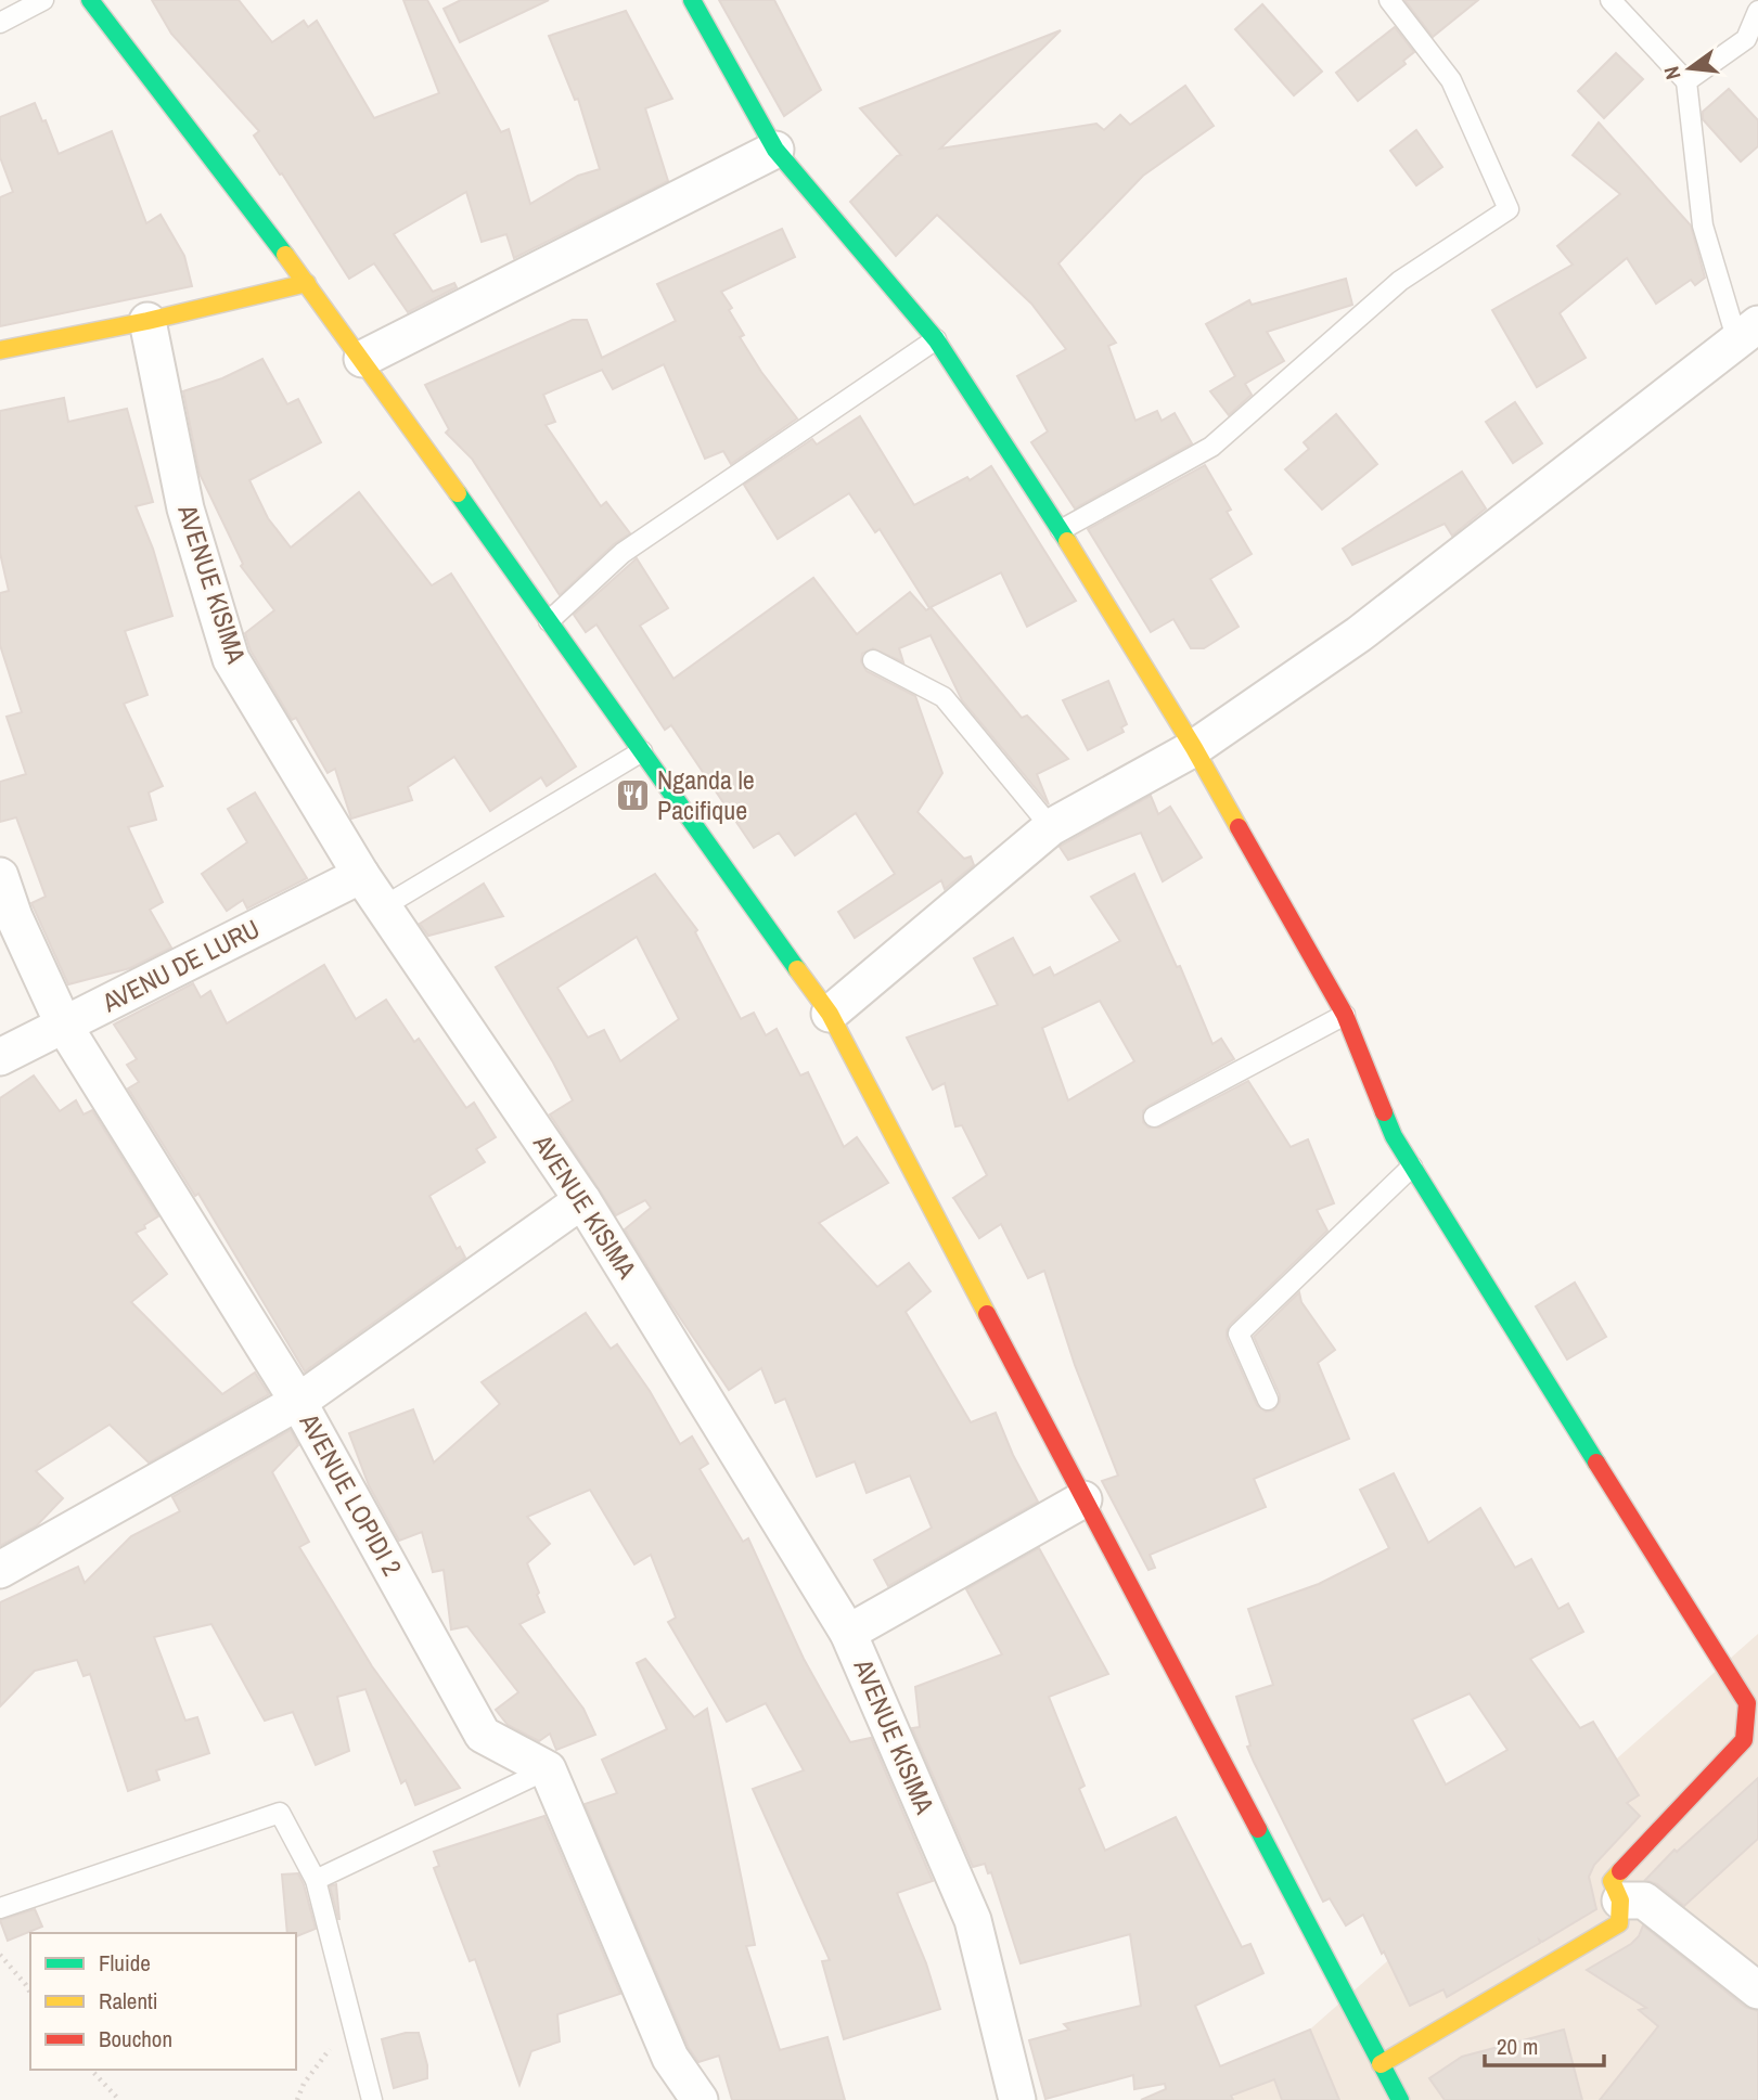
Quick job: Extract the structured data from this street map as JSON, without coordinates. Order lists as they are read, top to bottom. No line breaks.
{"streets":{"street":["AVENUE KISIMA","AVENU DE LURU","AVENUE LOPIDI 2"]},"crossings":[["AVENUE KISIMA","AVENU DE LURU"],["AVENU DE LURU","AVENUE LOPIDI 2"]],"places":{"restaurant":["Nganda le Pacifique"]},"legend":["Fluide","Ralenti","Bouchon"],"scale_bar":"20 m","north":"left"}
